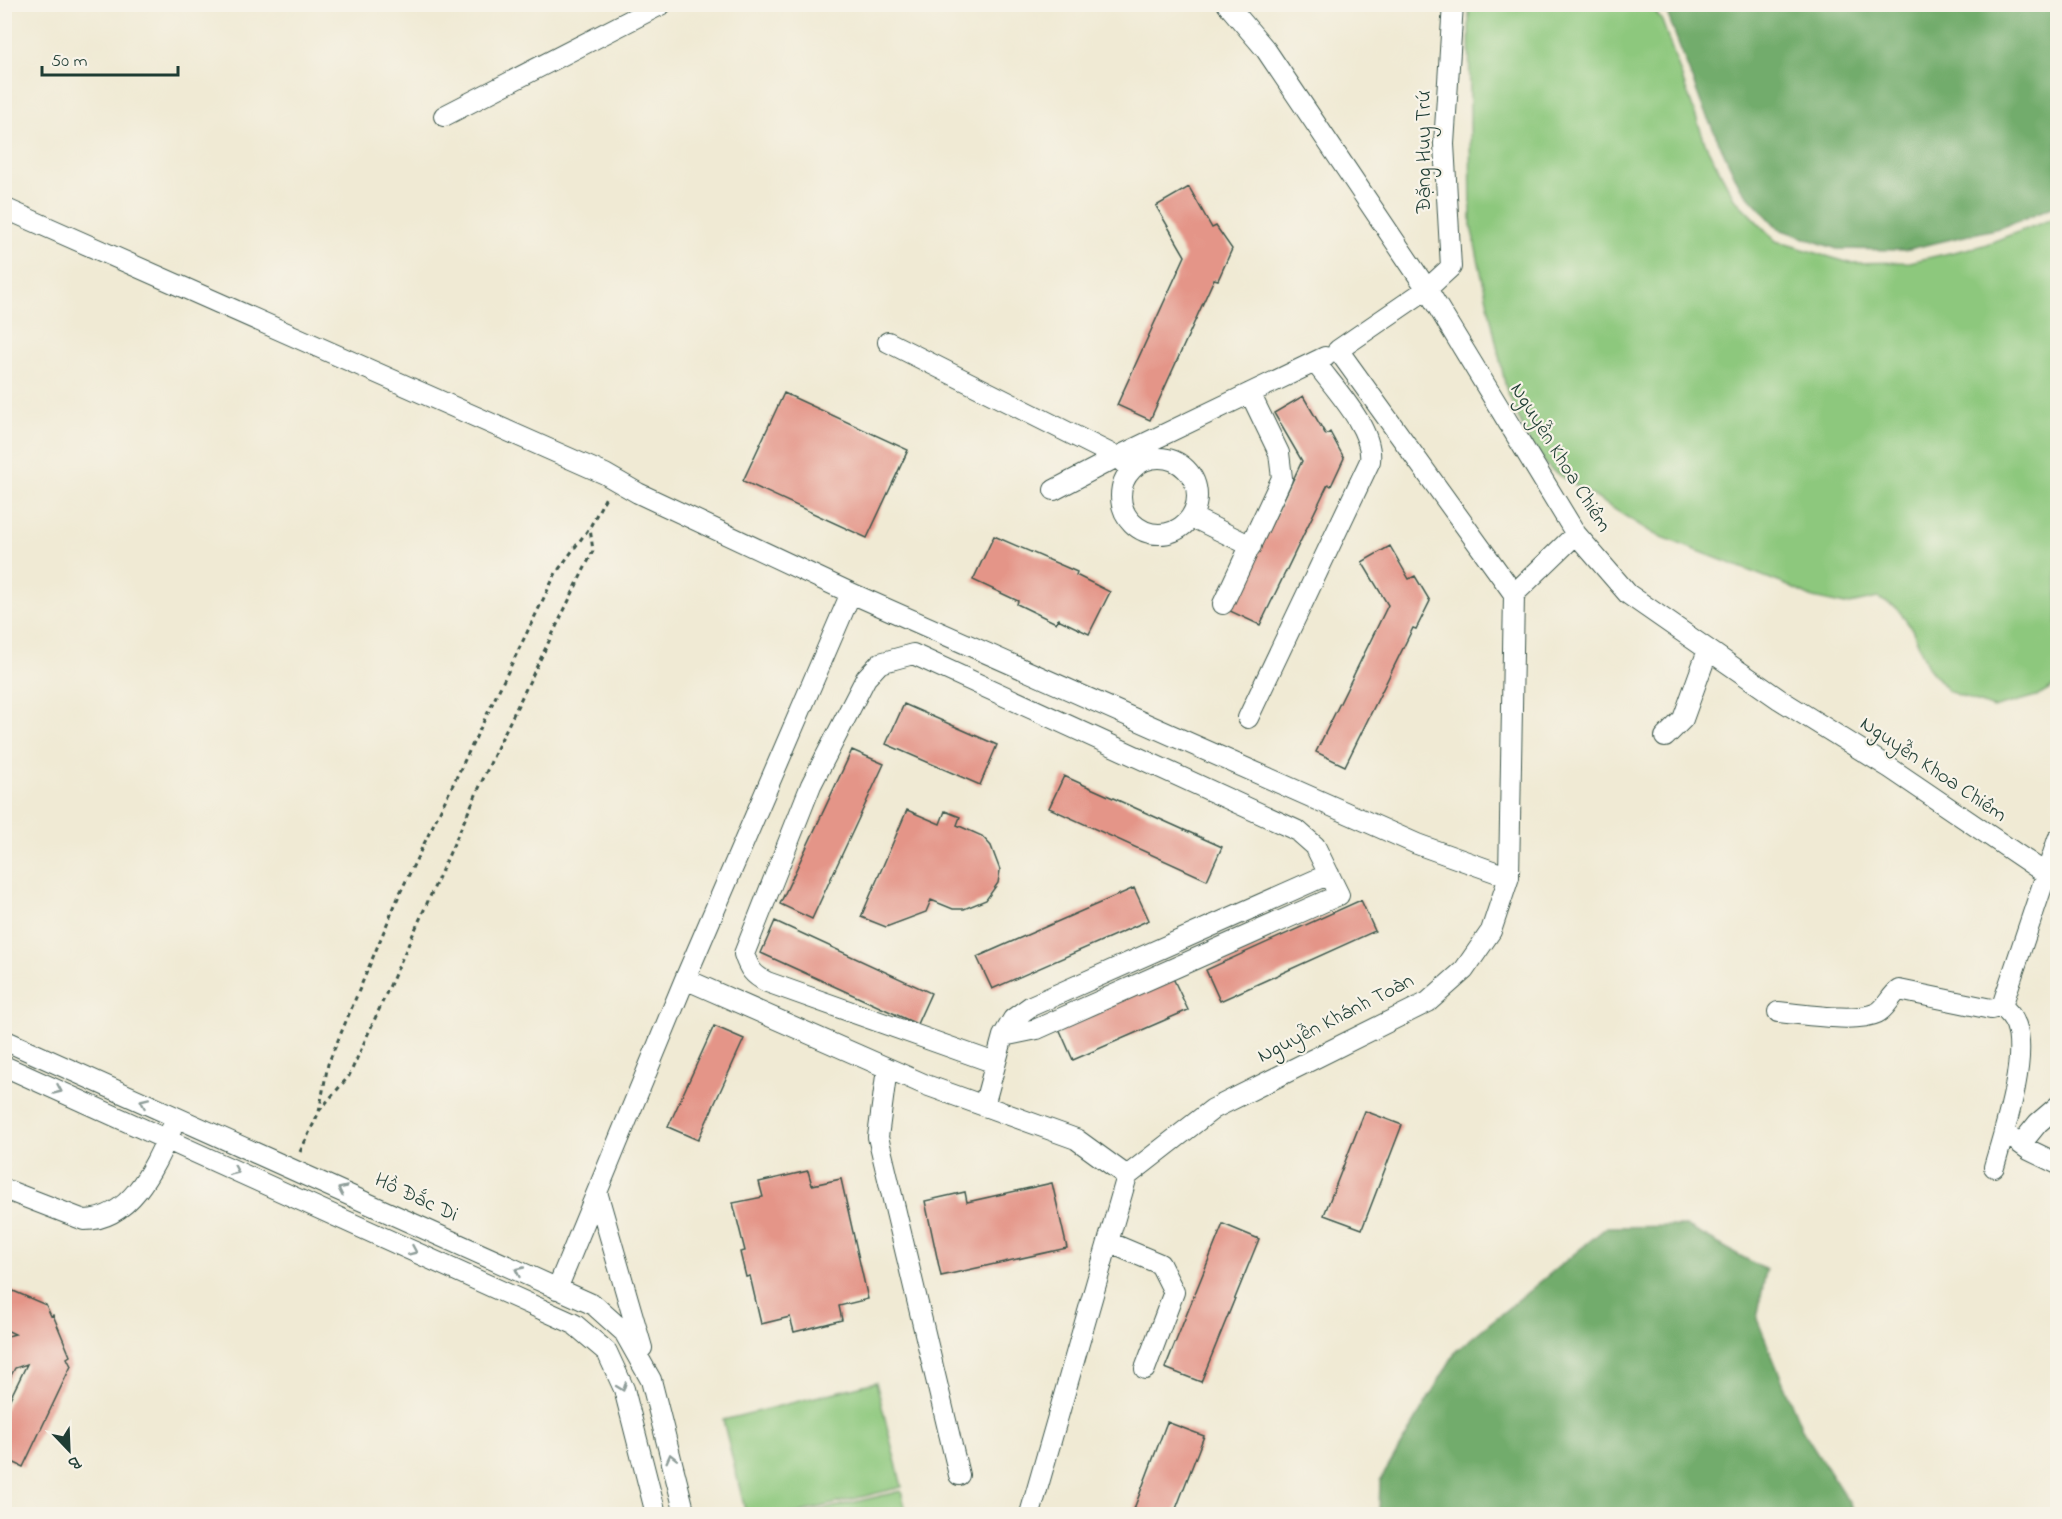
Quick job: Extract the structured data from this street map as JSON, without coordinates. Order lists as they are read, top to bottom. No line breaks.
{"streets":{"street":["Đặng Huy Trứ","Nguyễn Khoa Chiêm","Nguyễn Khánh Toàn","Hồ Đắc Di"]},"crossings":[["Đặng Huy Trứ","Nguyễn Khoa Chiêm"]],"scale_bar":"50 m","north":"bottom right"}
